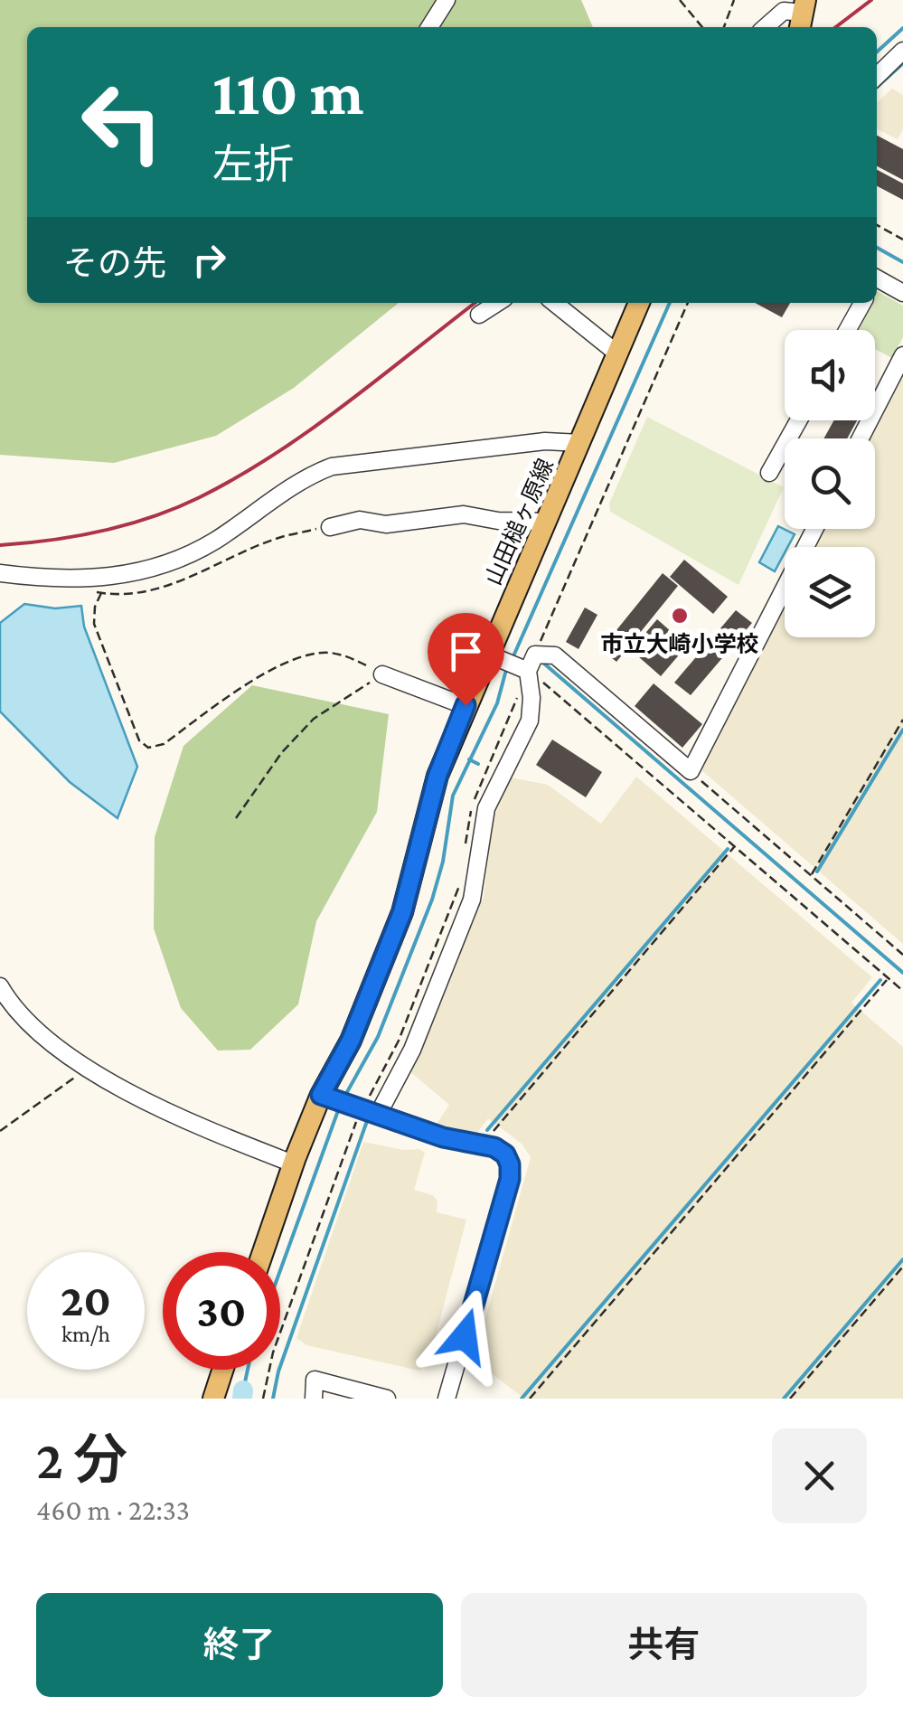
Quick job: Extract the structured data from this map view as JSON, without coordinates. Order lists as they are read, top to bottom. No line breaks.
{"streets":{"main road":["山田槌ヶ原線"]},"places":["市立大崎小学校"],"page":{"turn":["110 m","左折"],"then":"その先","speed":"20 km/h","limit":"30","heading":["2 分","460 m · 22:33"],"buttons":["終了","共有"]}}
